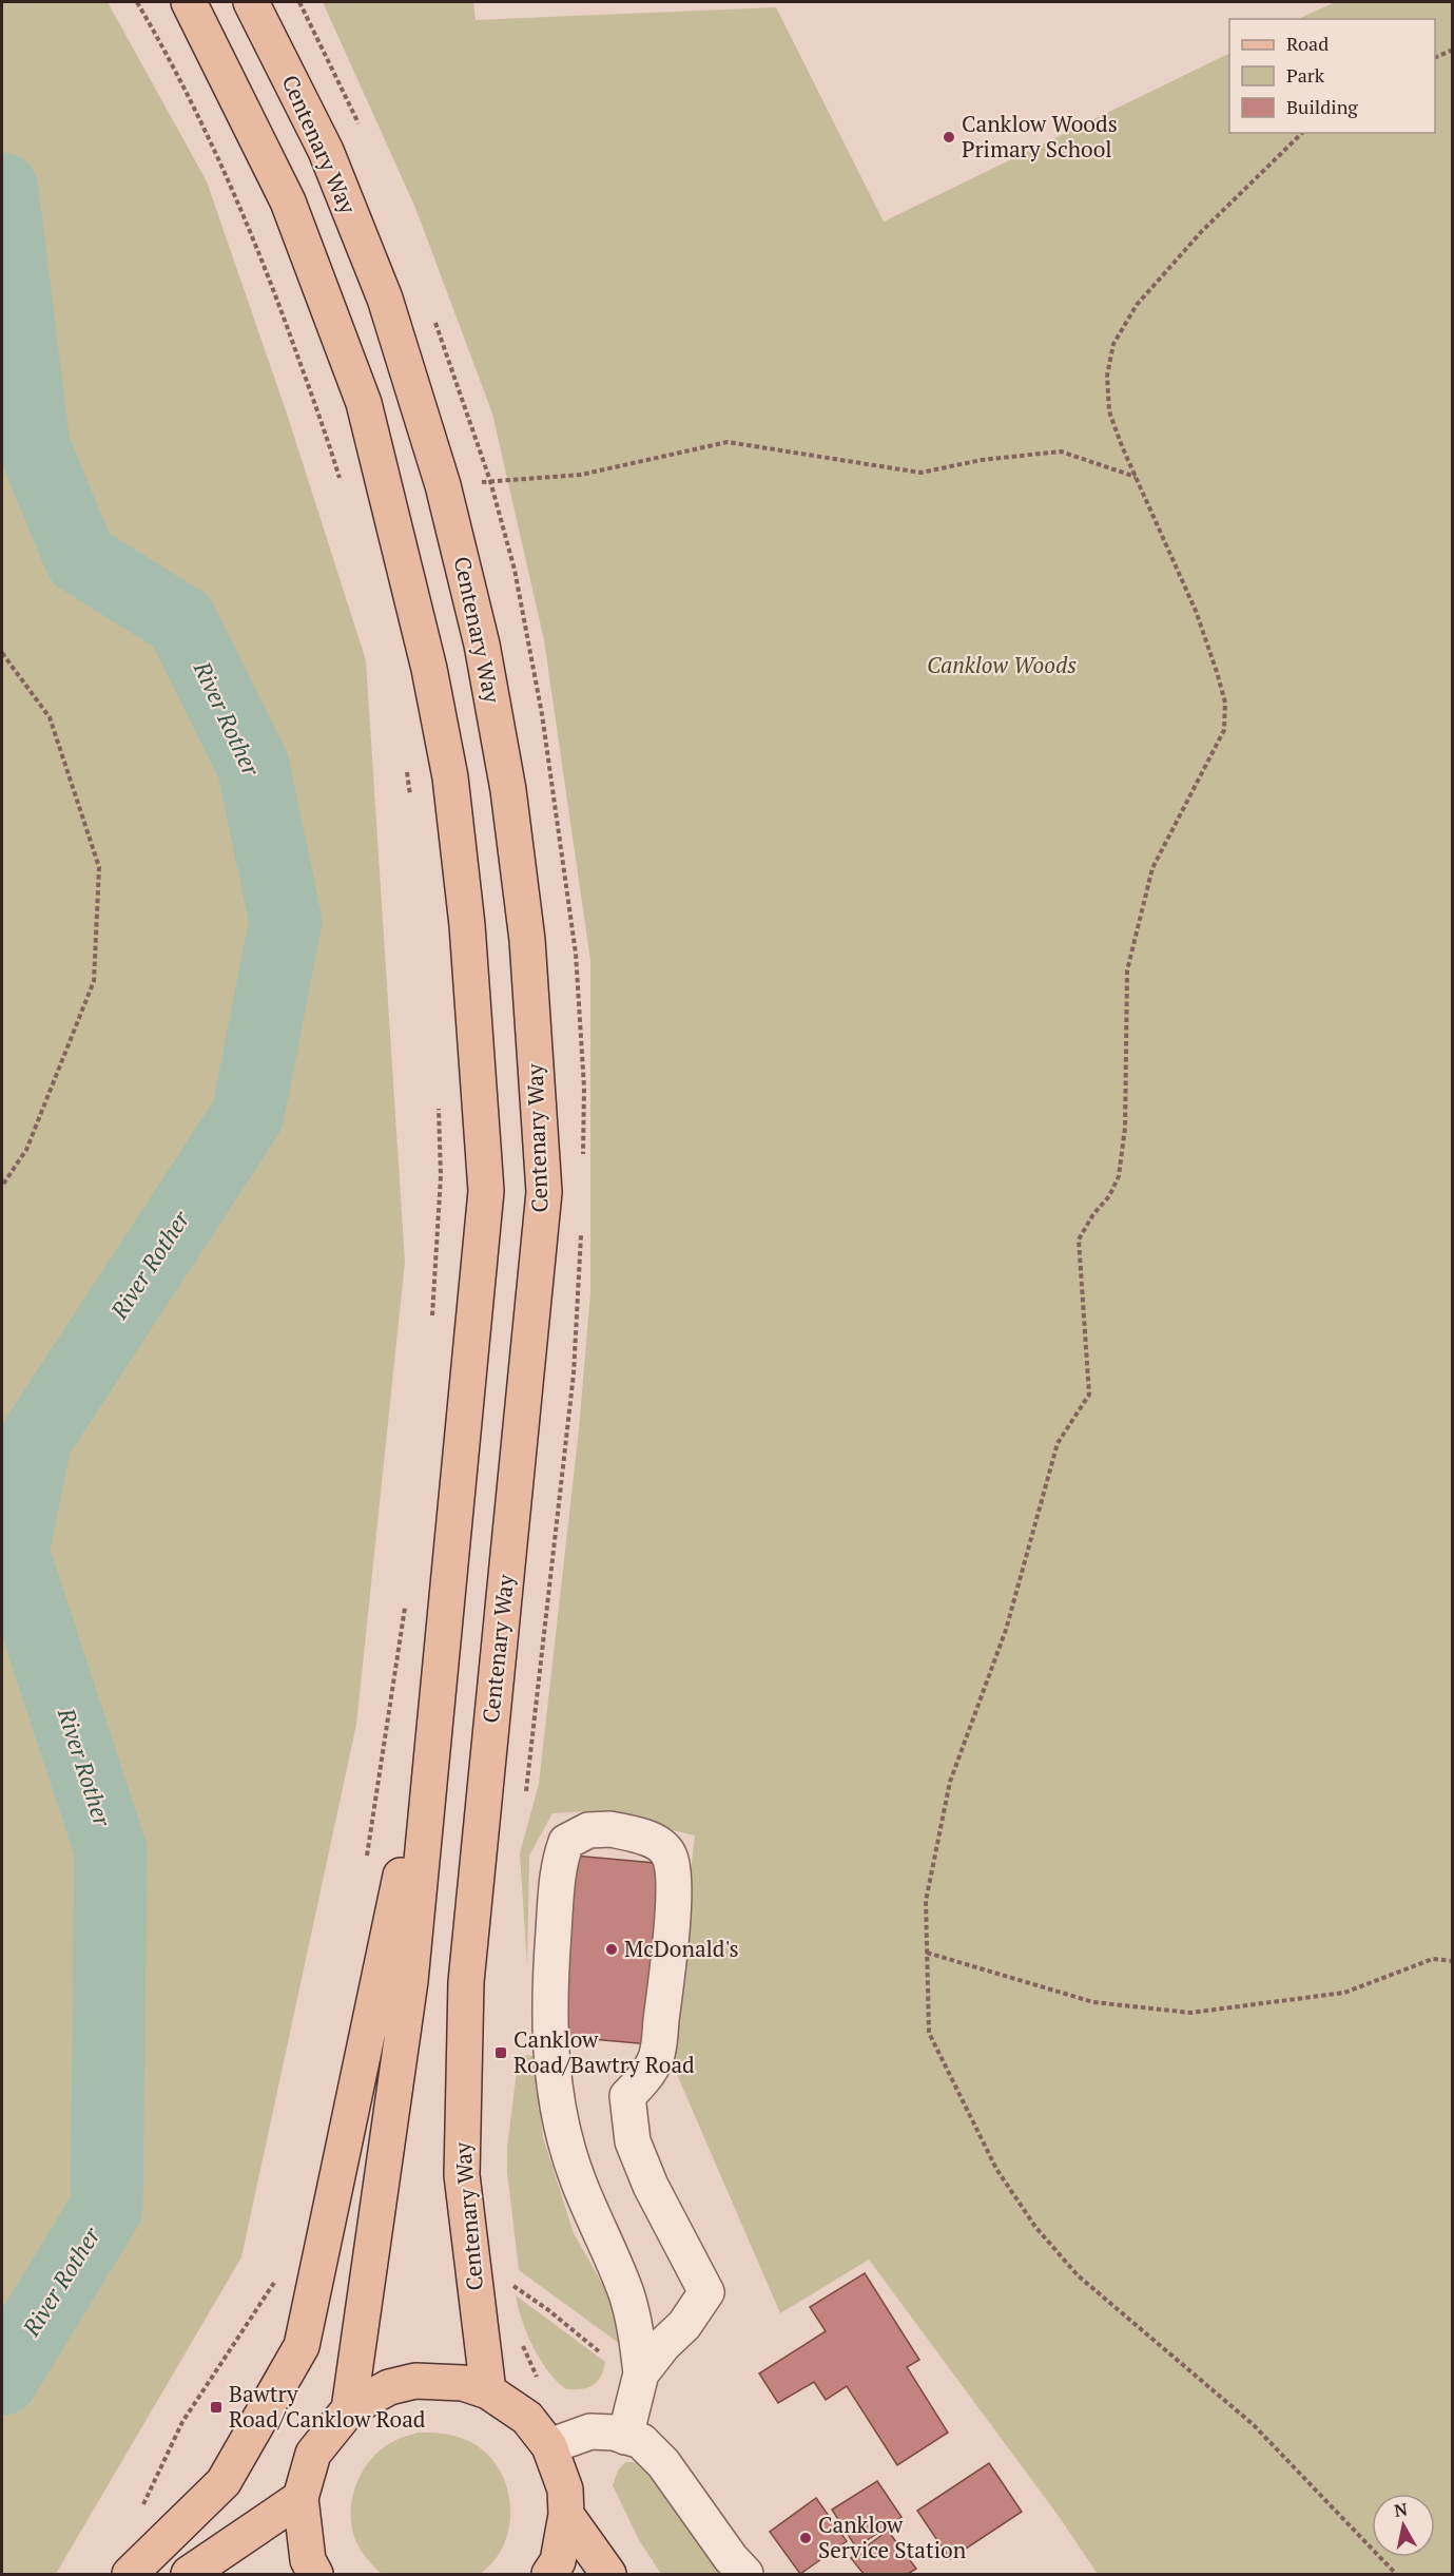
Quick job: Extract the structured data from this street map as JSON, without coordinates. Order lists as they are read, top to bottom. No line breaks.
{"streets":{"main road":["Centenary Way"]},"water":["River Rother"],"parks":["Canklow Woods"],"places":{"other":["Canklow Woods Primary School","McDonald's","Canklow Service Station"],"transit":["Canklow Road/Bawtry Road","Bawtry Road/Canklow Road"]},"legend":["Road","Park","Building"],"north":"top"}
